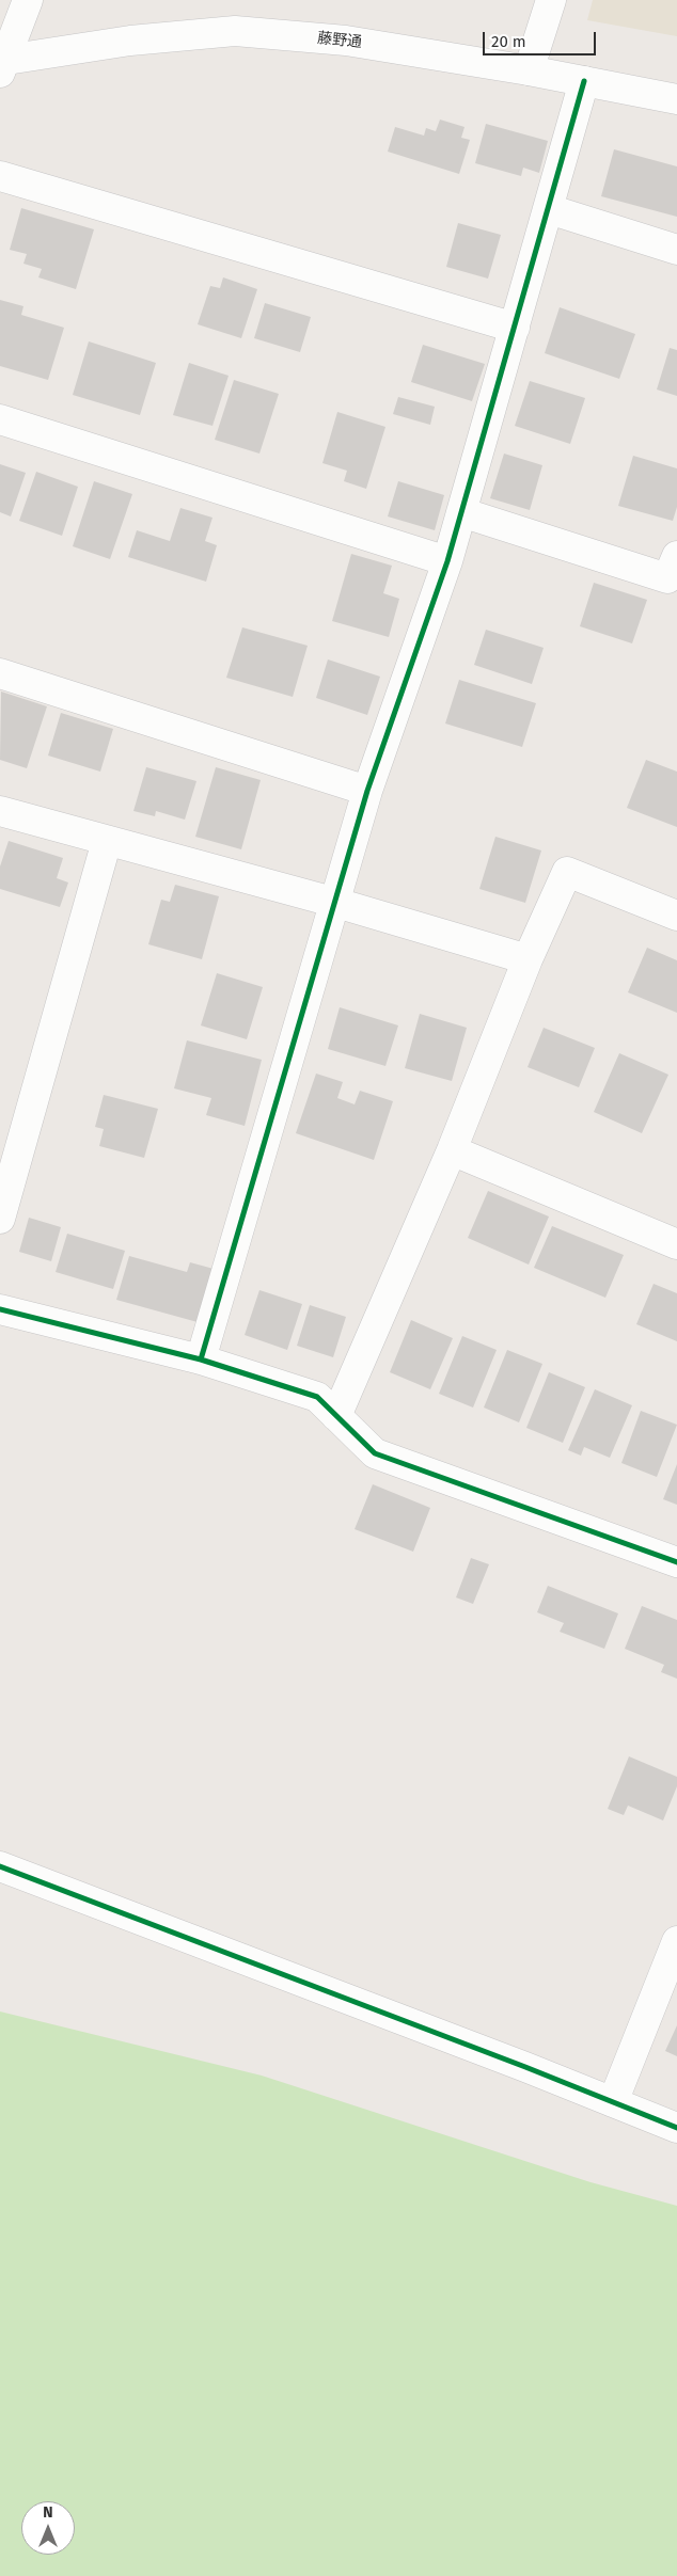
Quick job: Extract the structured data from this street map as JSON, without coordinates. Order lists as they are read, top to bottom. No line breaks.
{"streets":{"street":["藤野通"]},"scale_bar":"20 m","north":"top"}
